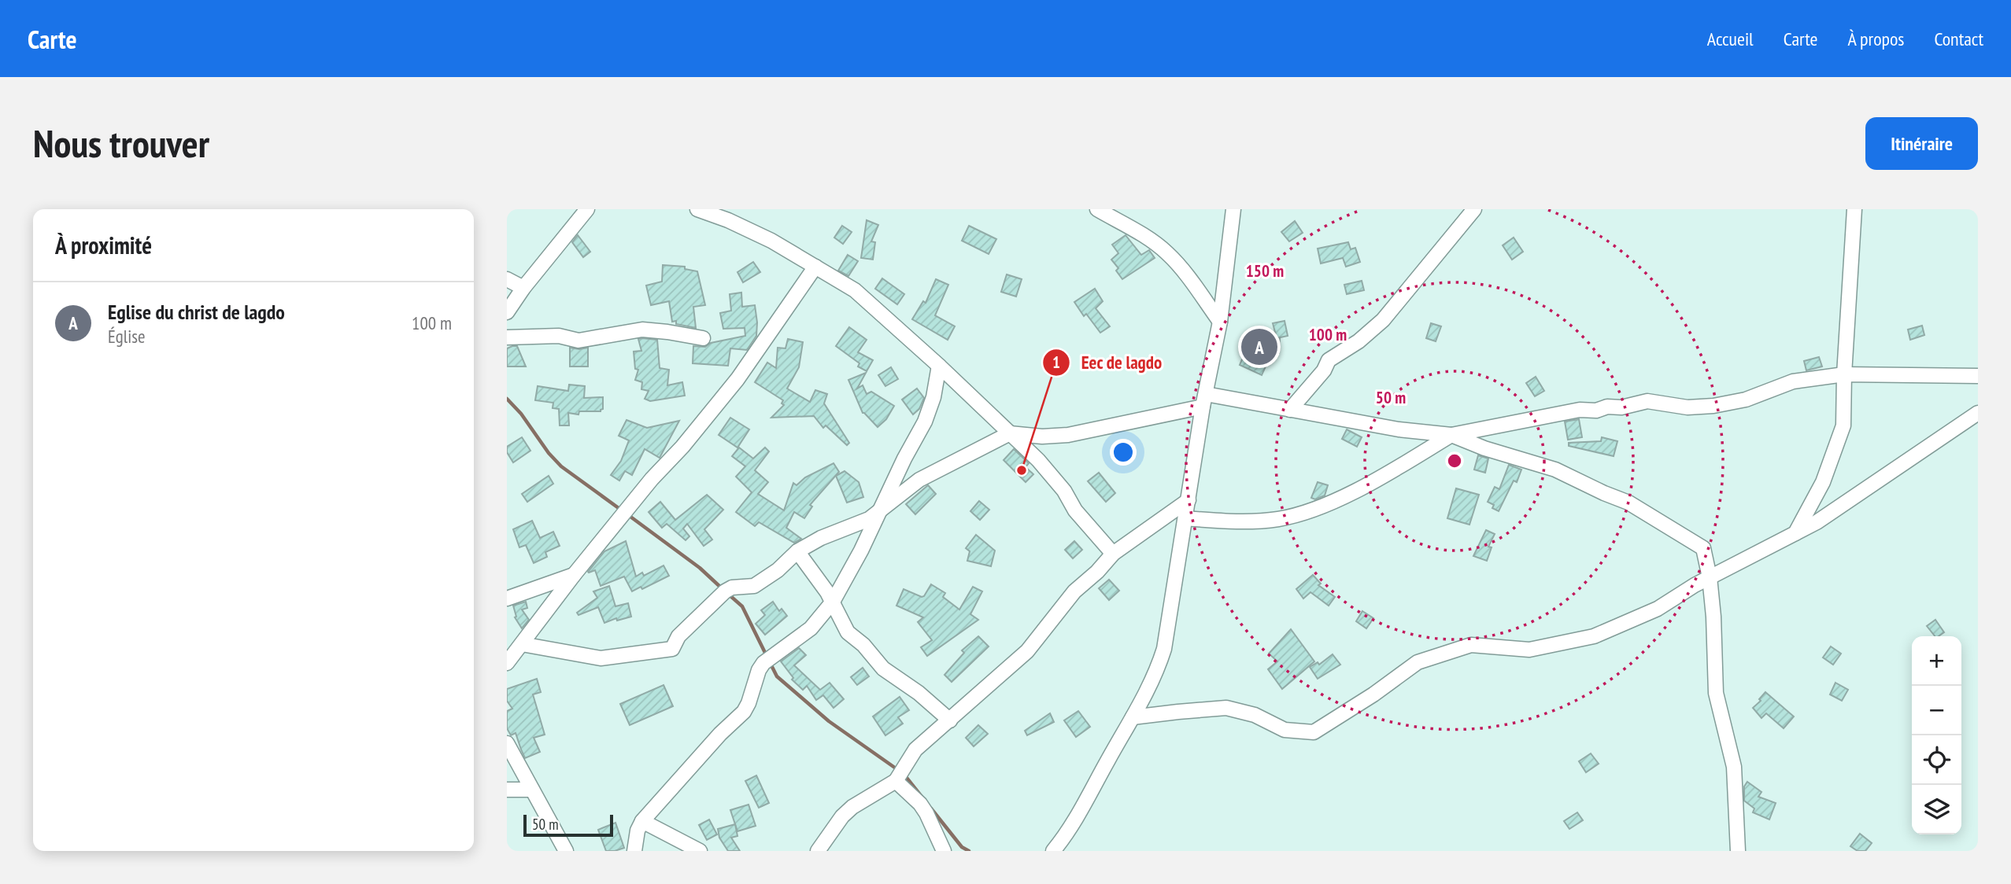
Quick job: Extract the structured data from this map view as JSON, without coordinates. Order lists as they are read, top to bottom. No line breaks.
{"places":["Eec de lagdo"],"scale_bar":"50 m","page":{"header":"Carte","nav":["Accueil","Carte","À propos","Contact"],"buttons":"Itinéraire","title":"Nous trouver","heading":"À proximité","list":[{"mark":"A","name":"Eglise du christ de lagdo","note":"Église","value":"100 m"}],"pins":"A","map_buttons":["+","−"],"scale":"50 m"},"rings":["150 m","100 m","50 m"]}
